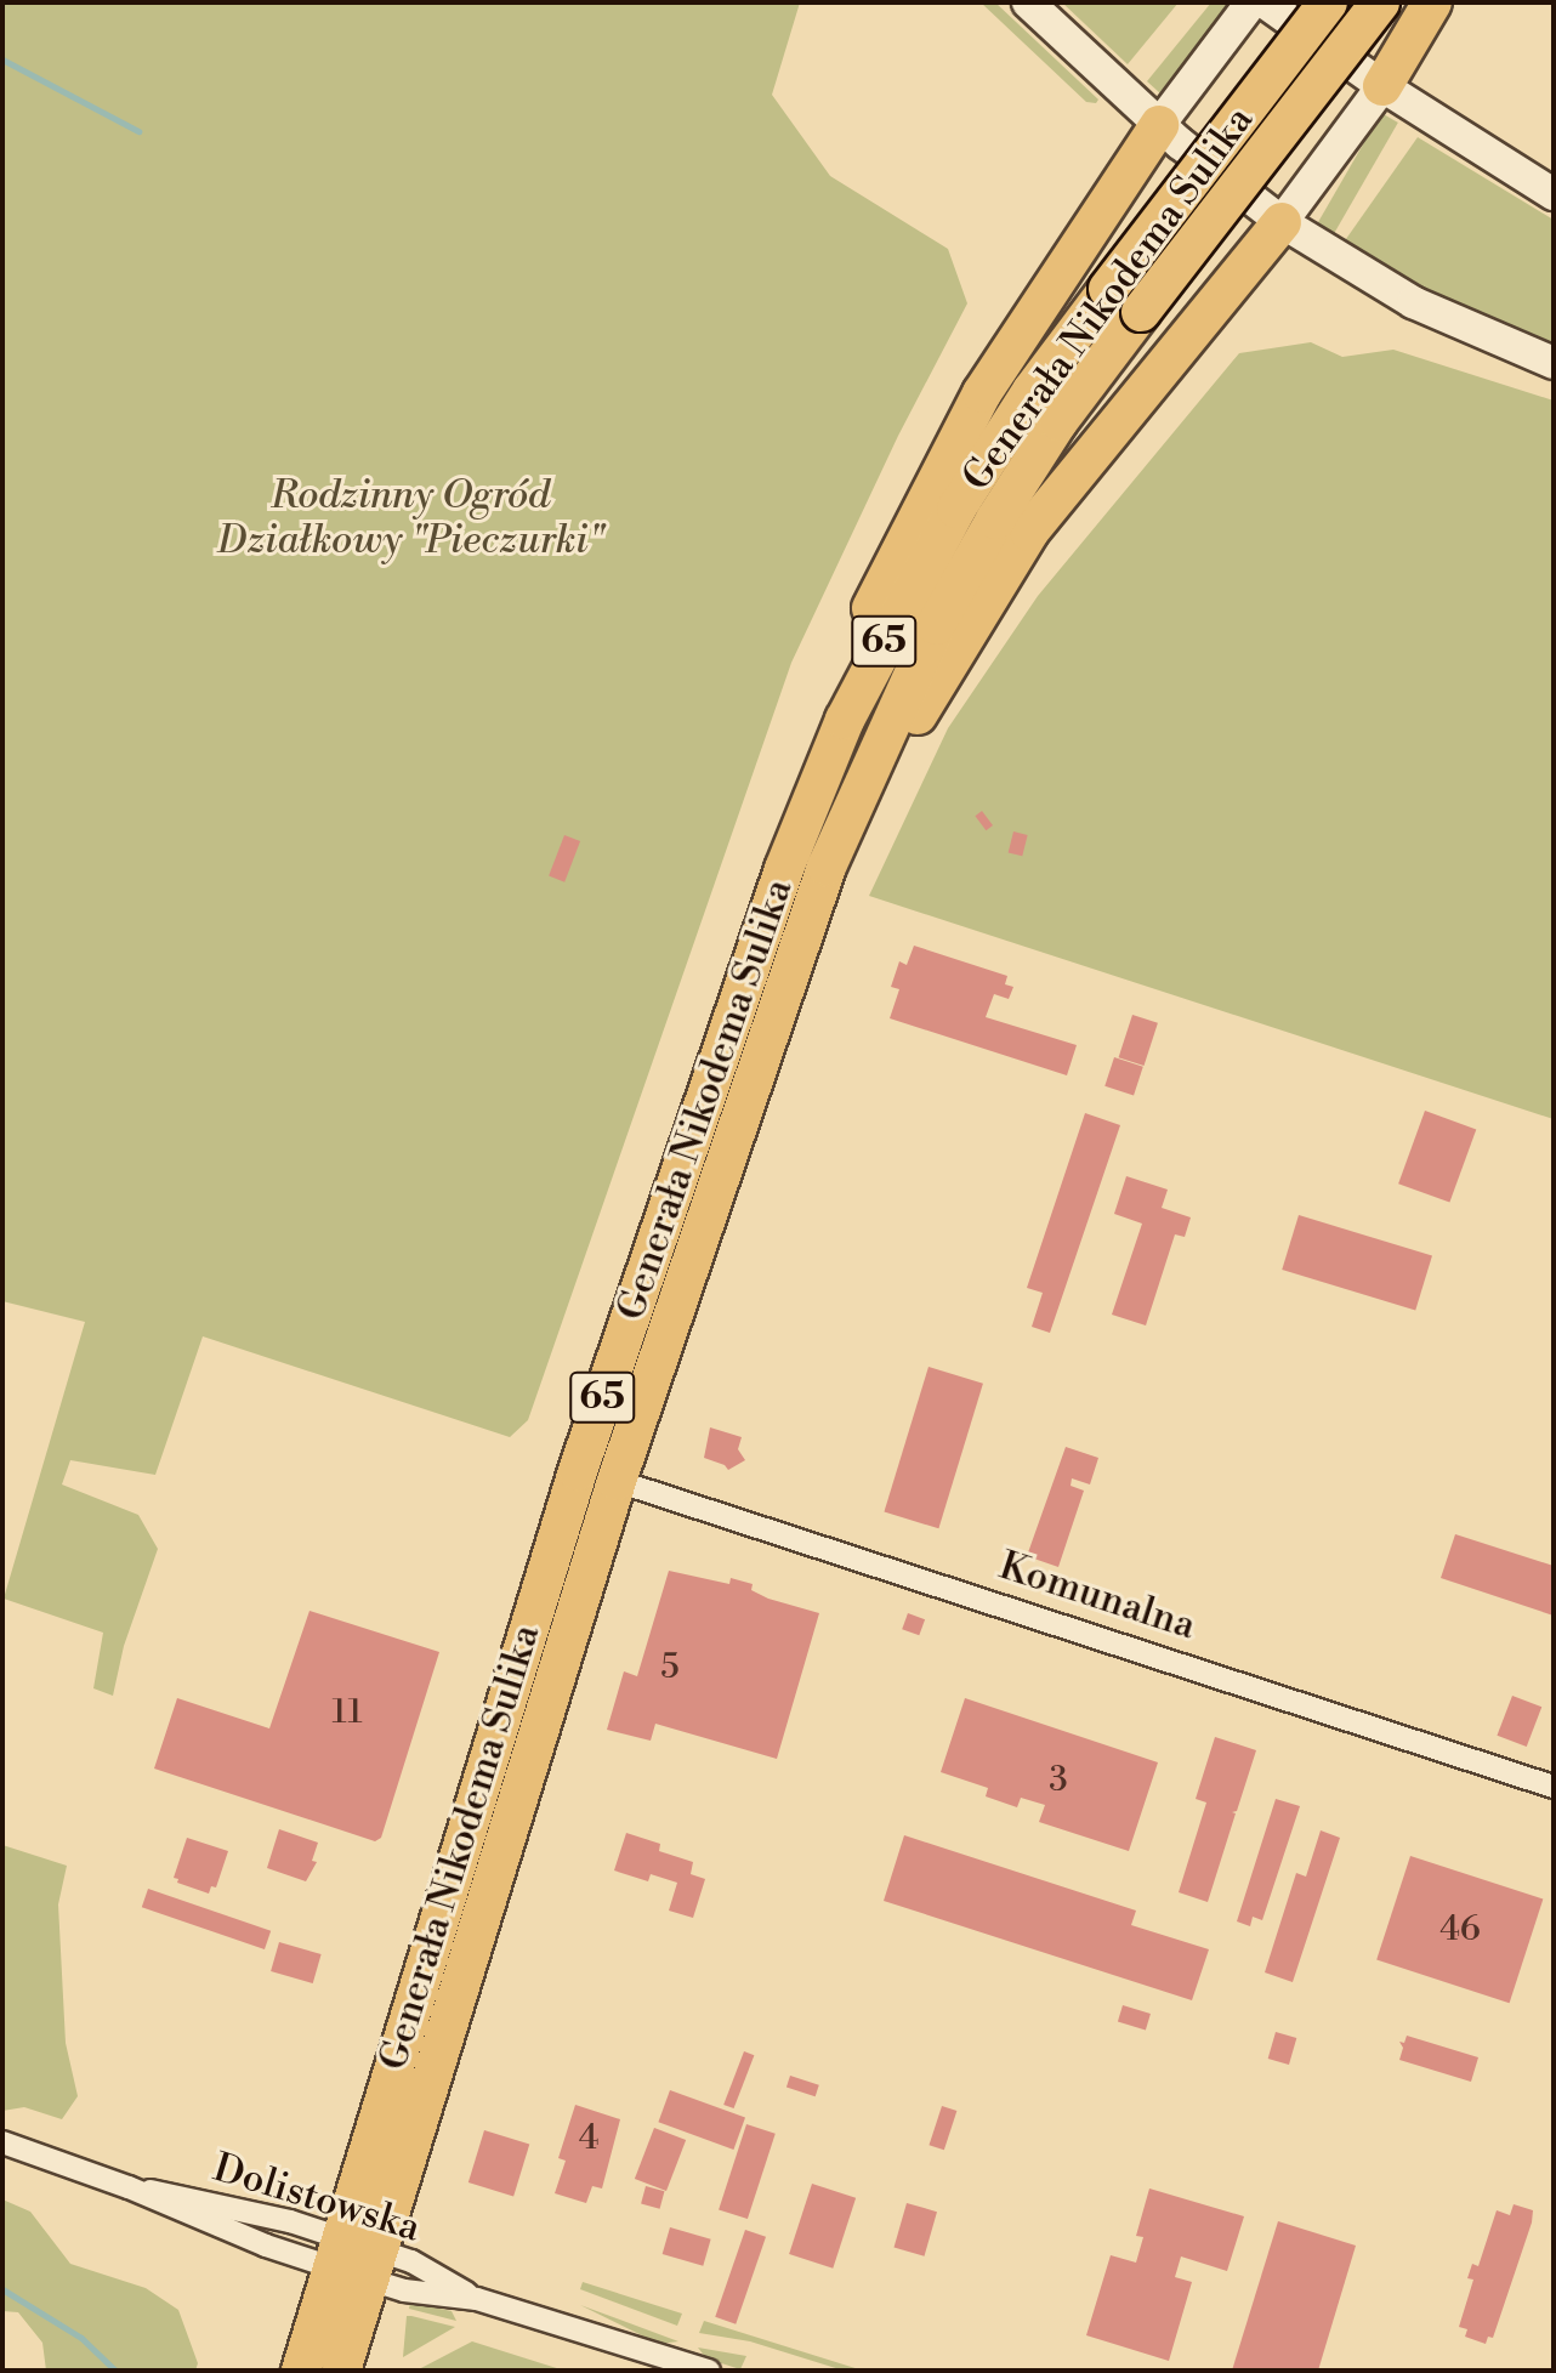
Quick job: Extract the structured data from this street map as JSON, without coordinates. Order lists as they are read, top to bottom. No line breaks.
{"streets":{"highway":["Generała Nikodema Sulika","65"],"street":["Komunalna","Dolistowska"]},"crossings":[["Generała Nikodema Sulika","Komunalna"],["Generała Nikodema Sulika","Dolistowska"]],"parks":["Rodzinny Ogród Działkowy \"Pieczurki\""],"house_numbers":["5","11","3","46","4"]}
